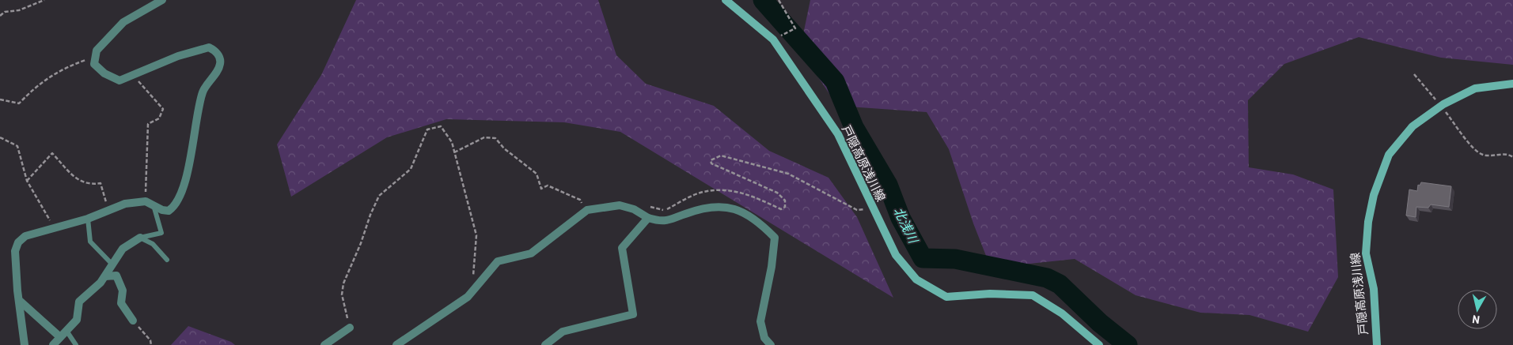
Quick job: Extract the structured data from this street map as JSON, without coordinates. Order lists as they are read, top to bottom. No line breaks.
{"streets":{"main road":["戸隠高原浅川線"]},"water":["北浅川"],"north":"bottom"}
